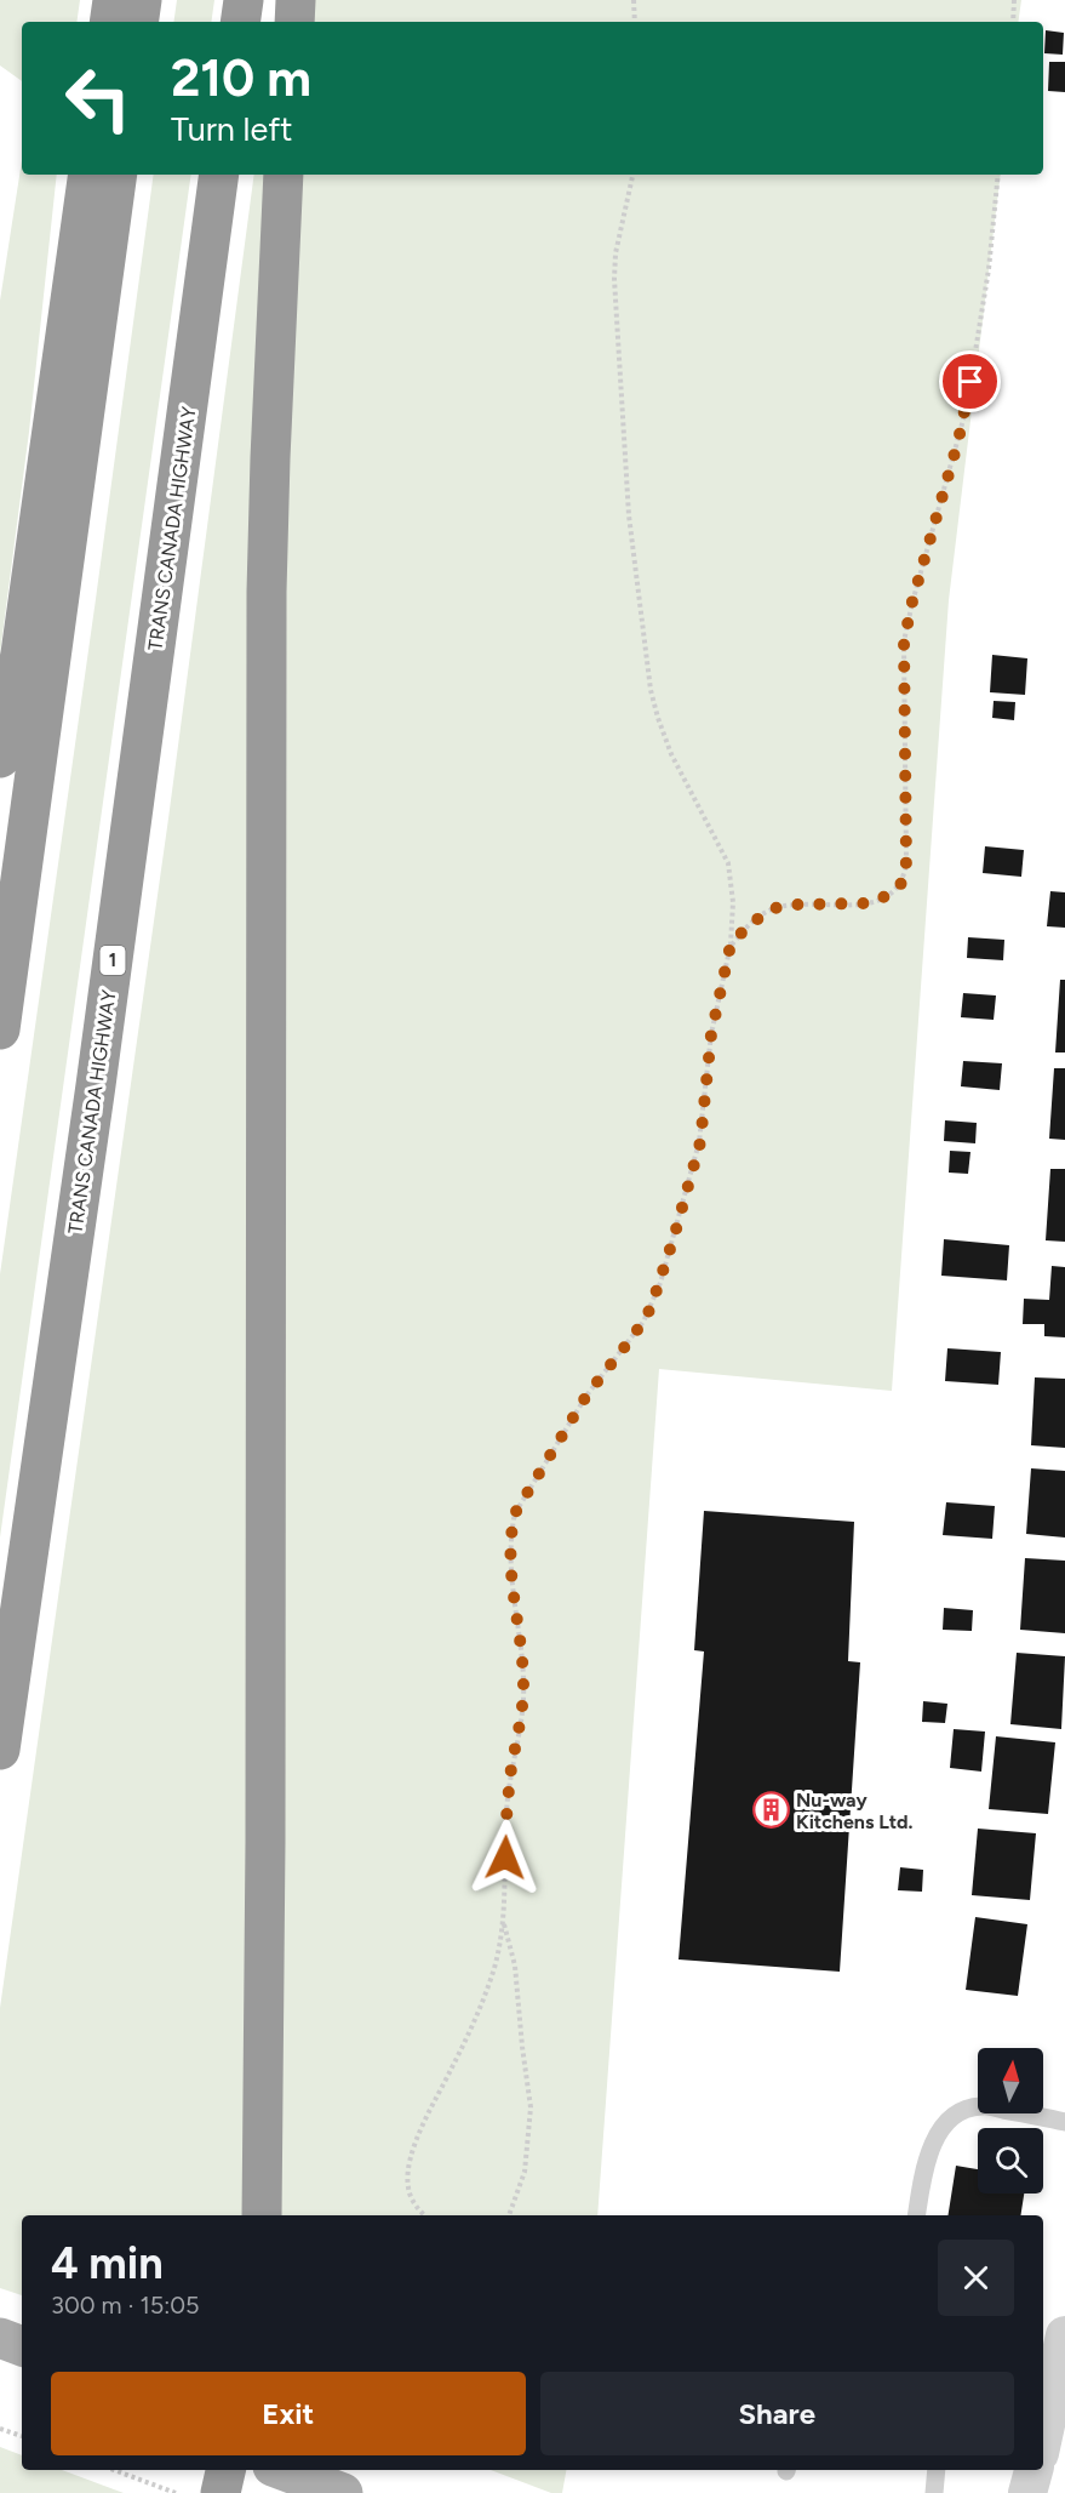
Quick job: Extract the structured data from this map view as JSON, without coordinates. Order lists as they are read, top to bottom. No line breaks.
{"streets":{"highway":["TRANS CANADA HIGHWAY","1"]},"places":{"building":["Nu-way Kitchens Ltd."]},"north":"top","page":{"turn":["210 m","Turn left"],"heading":["4 min","300 m · 15:05"],"buttons":["Exit","Share"]}}
